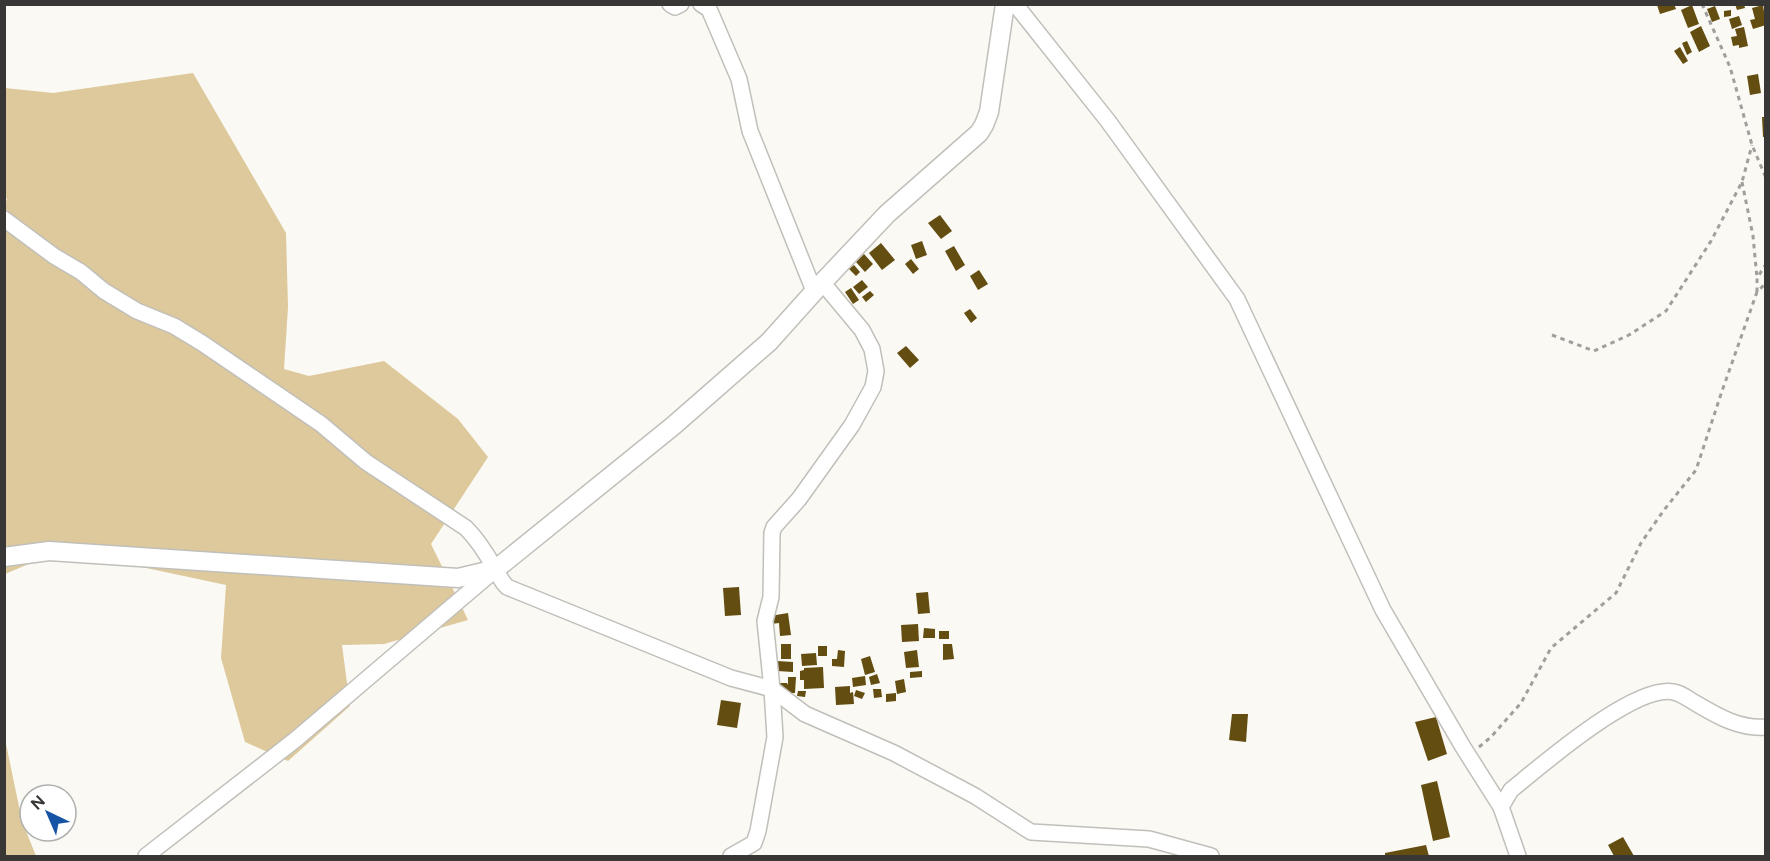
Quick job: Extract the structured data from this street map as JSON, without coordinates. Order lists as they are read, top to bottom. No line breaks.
{"north":"top left"}
